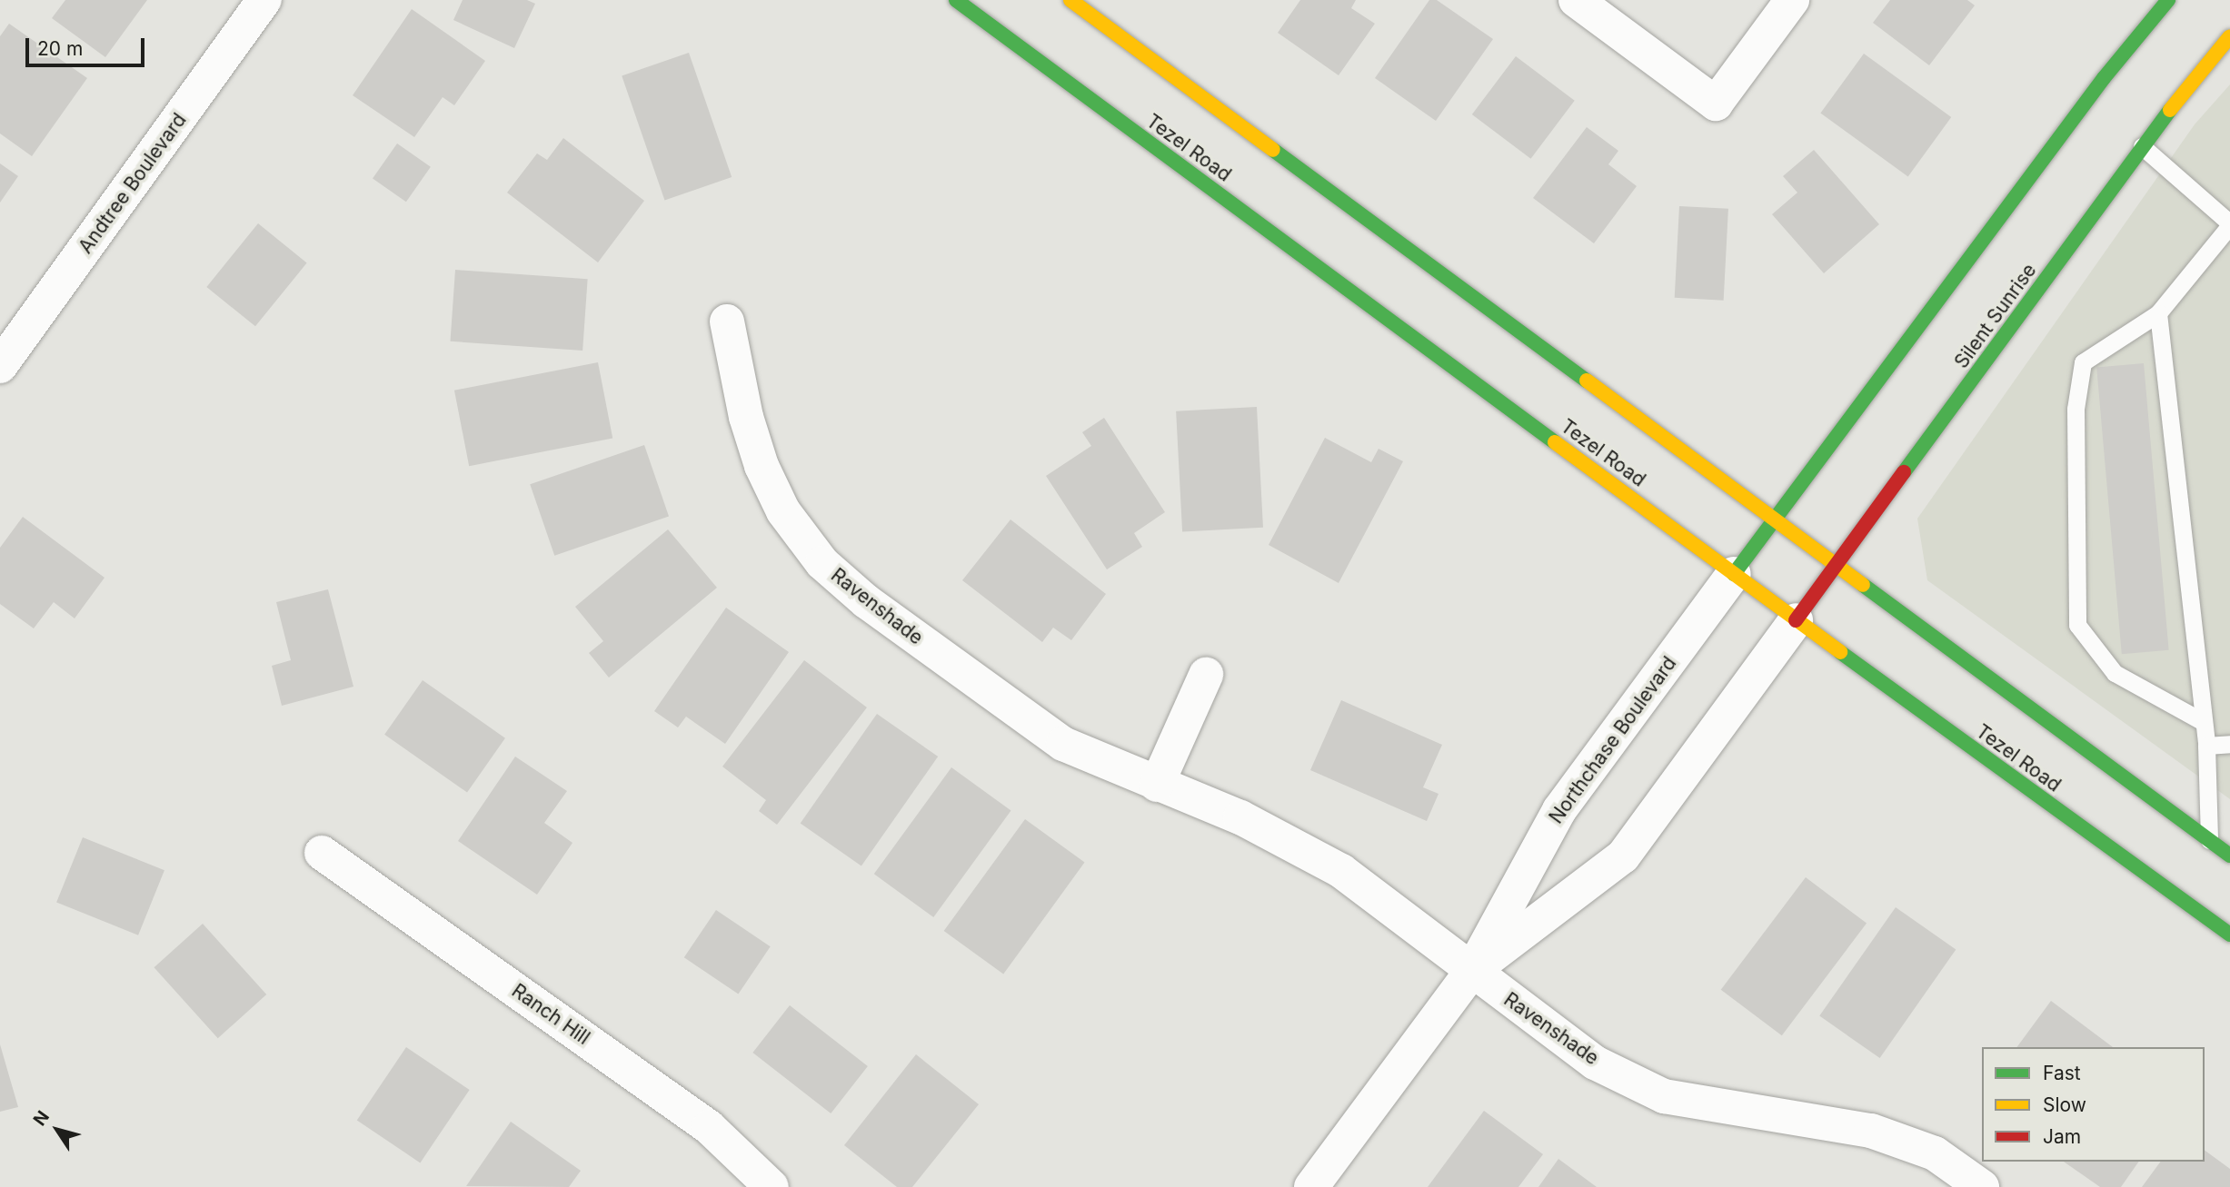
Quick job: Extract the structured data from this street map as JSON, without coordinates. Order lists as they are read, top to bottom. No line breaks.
{"streets":{"main road":["Tezel Road","Silent Sunrise","Northchase Boulevard"],"street":["Andtree Boulevard","Ravenshade","Ranch Hill"]},"crossings":[["Tezel Road","Silent Sunrise"],["Tezel Road","Northchase Boulevard"],["Silent Sunrise","Northchase Boulevard"],["Ravenshade","Northchase Boulevard"]],"legend":["Fast","Slow","Jam"],"scale_bar":"20 m","north":"top left"}
